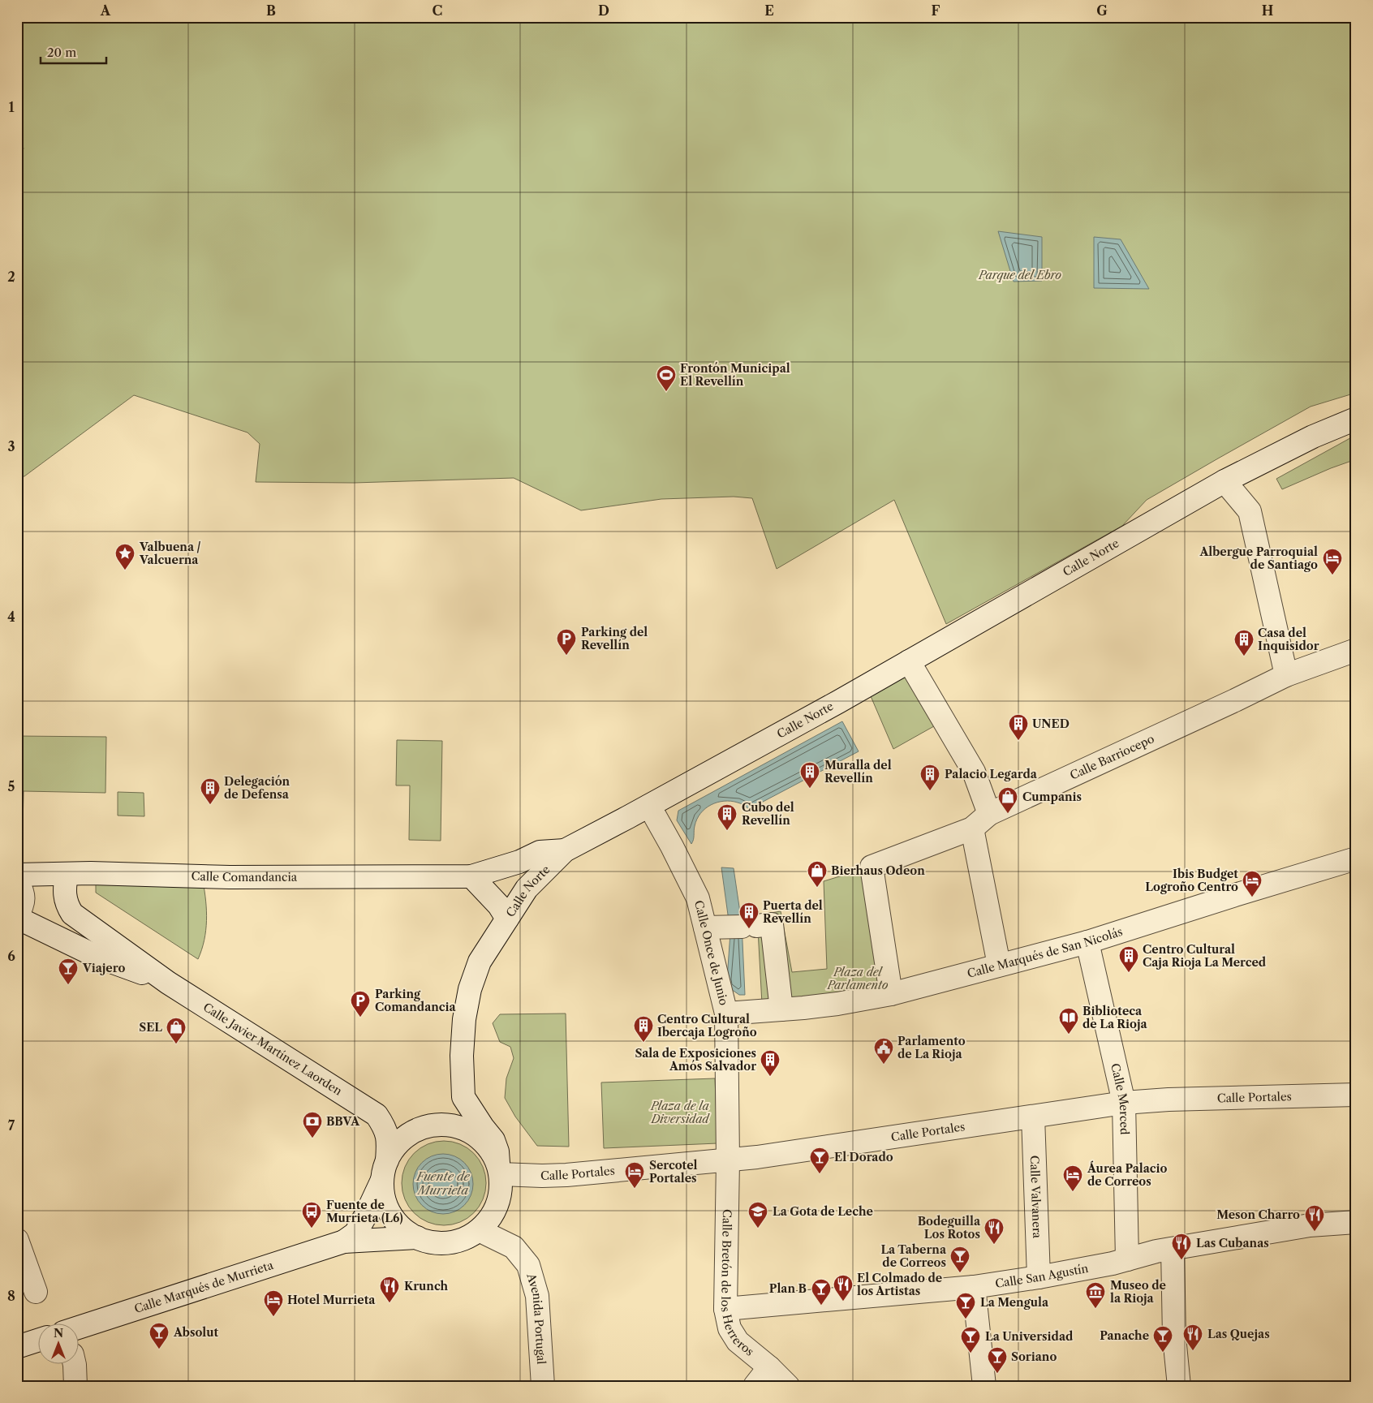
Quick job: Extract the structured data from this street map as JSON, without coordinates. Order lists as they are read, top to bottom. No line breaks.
{"streets":{"street":["Calle Norte","Calle Barriocepo","Calle Comandancia","Calle Once de Junio","Calle Marqués de San Nicolás","Calle Javier Martínez Laorden","Calle Portales","Calle Merced","Calle Valvanera","Calle San Agustín","Calle Bretón de los Herreros","Calle Marqués de Murrieta","Avenida Portugal"]},"crossings":[["Calle Norte","Calle Comandancia"],["Calle Norte","Calle Once de Junio"],["Calle Norte","Calle Javier Martínez Laorden"],["Calle Norte","Calle Portales"],["Calle Norte","Calle Marqués de Murrieta"],["Calle Norte","Avenida Portugal"],["Calle Barriocepo","Calle Marqués de San Nicolás"],["Calle Comandancia","Calle Javier Martínez Laorden"],["Calle Once de Junio","Calle Marqués de San Nicolás"],["Calle Once de Junio","Calle Portales"],["Calle Once de Junio","Calle Bretón de los Herreros"],["Calle Marqués de San Nicolás","Calle Merced"],["Calle Javier Martínez Laorden","Calle Portales"],["Calle Javier Martínez Laorden","Calle Marqués de Murrieta"],["Calle Javier Martínez Laorden","Avenida Portugal"],["Calle Portales","Calle Merced"],["Calle Portales","Calle Valvanera"],["Calle Portales","Calle Bretón de los Herreros"],["Calle Portales","Calle Marqués de Murrieta"],["Calle Portales","Avenida Portugal"],["Calle Merced","Calle San Agustín"],["Calle Valvanera","Calle San Agustín"],["Calle San Agustín","Calle Bretón de los Herreros"],["Calle Marqués de Murrieta","Avenida Portugal"]],"water":["Fuente de Murrieta"],"parks":["Parque del Ebro","Plaza del Parlamento","Plaza de la Diversidad"],"places":{"sports":["Frontón Municipal El Revellín"],"place":["Valbuena / Valcuerna"],"hotel":["Albergue Parroquial de Santiago","Ibis Budget Logroño Centro","Sercotel Portales","Áurea Palacio de Correos","Hotel Murrieta"],"parking":["Parking del Revellín","Parking Comandancia"],"building":["Casa del Inquisidor","UNED","Muralla del Revellín","Palacio Legarda","Delegación de Defensa","Cubo del Revellín","Puerta del Revellín","Centro Cultural Caja Rioja La Merced","Centro Cultural Ibercaja Logroño","Sala de Exposiciones Amós Salvador"],"shop":["Cumpanis","Bierhaus Odeon","SEL"],"bar":["Viajero","El Dorado","La Taberna de Correos","Plan B","La Mengula","Absolut","Panache","La Universidad","Soriano"],"library":["Biblioteca de La Rioja"],"public building":["Parlamento de La Rioja"],"bank":["BBVA"],"bus stop":["Fuente de Murrieta (L6)"],"school or university":["La Gota de Leche"],"restaurant":["Meson Charro","Bodeguilla Los Rotos","Las Cubanas","El Colmado de los Artistas","Krunch","Las Quejas"],"museum":["Museo de la Rioja"]},"scale_bar":"20 m","north":"top","grid":{"columns":["A","B","C","D","E","F","G","H"],"rows":["1","2","3","4","5","6","7","8"]}}
